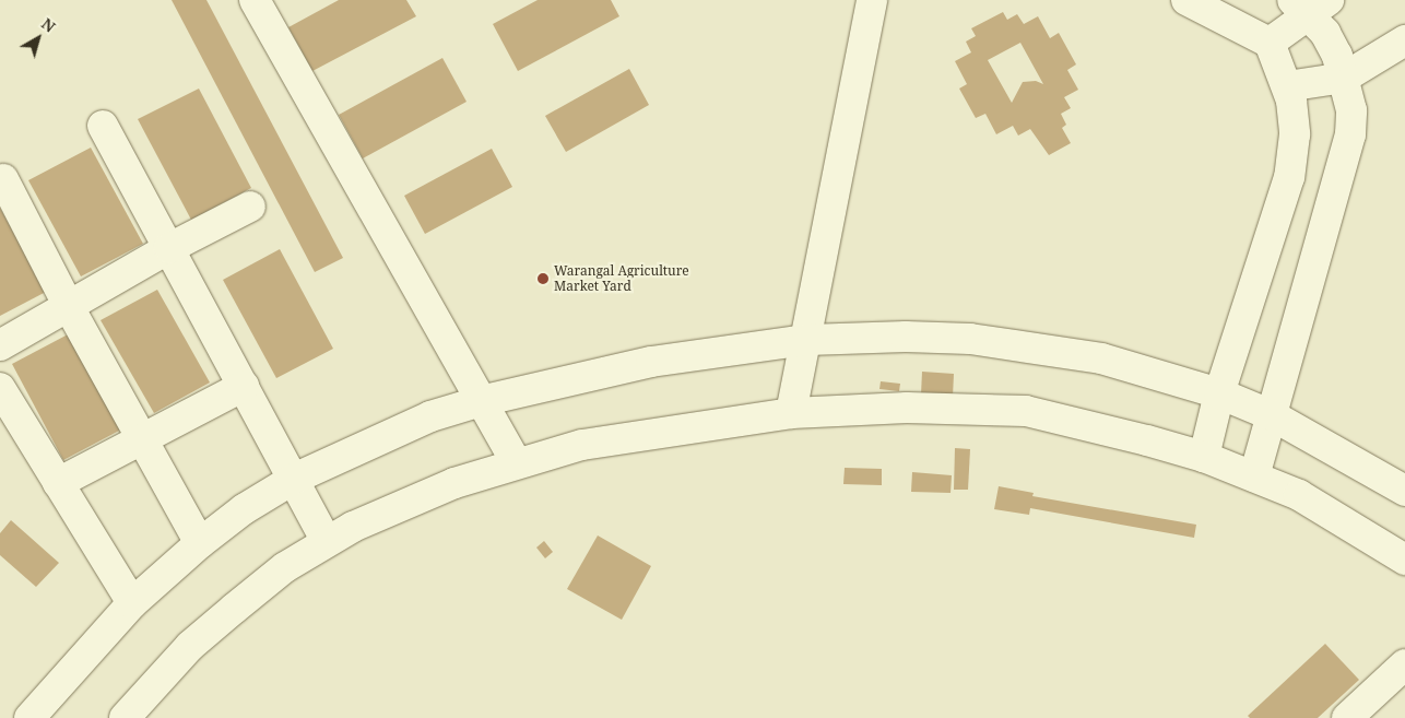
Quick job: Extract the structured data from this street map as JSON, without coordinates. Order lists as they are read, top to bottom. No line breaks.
{"places":["Warangal Agriculture Market Yard"],"north":"top right"}
